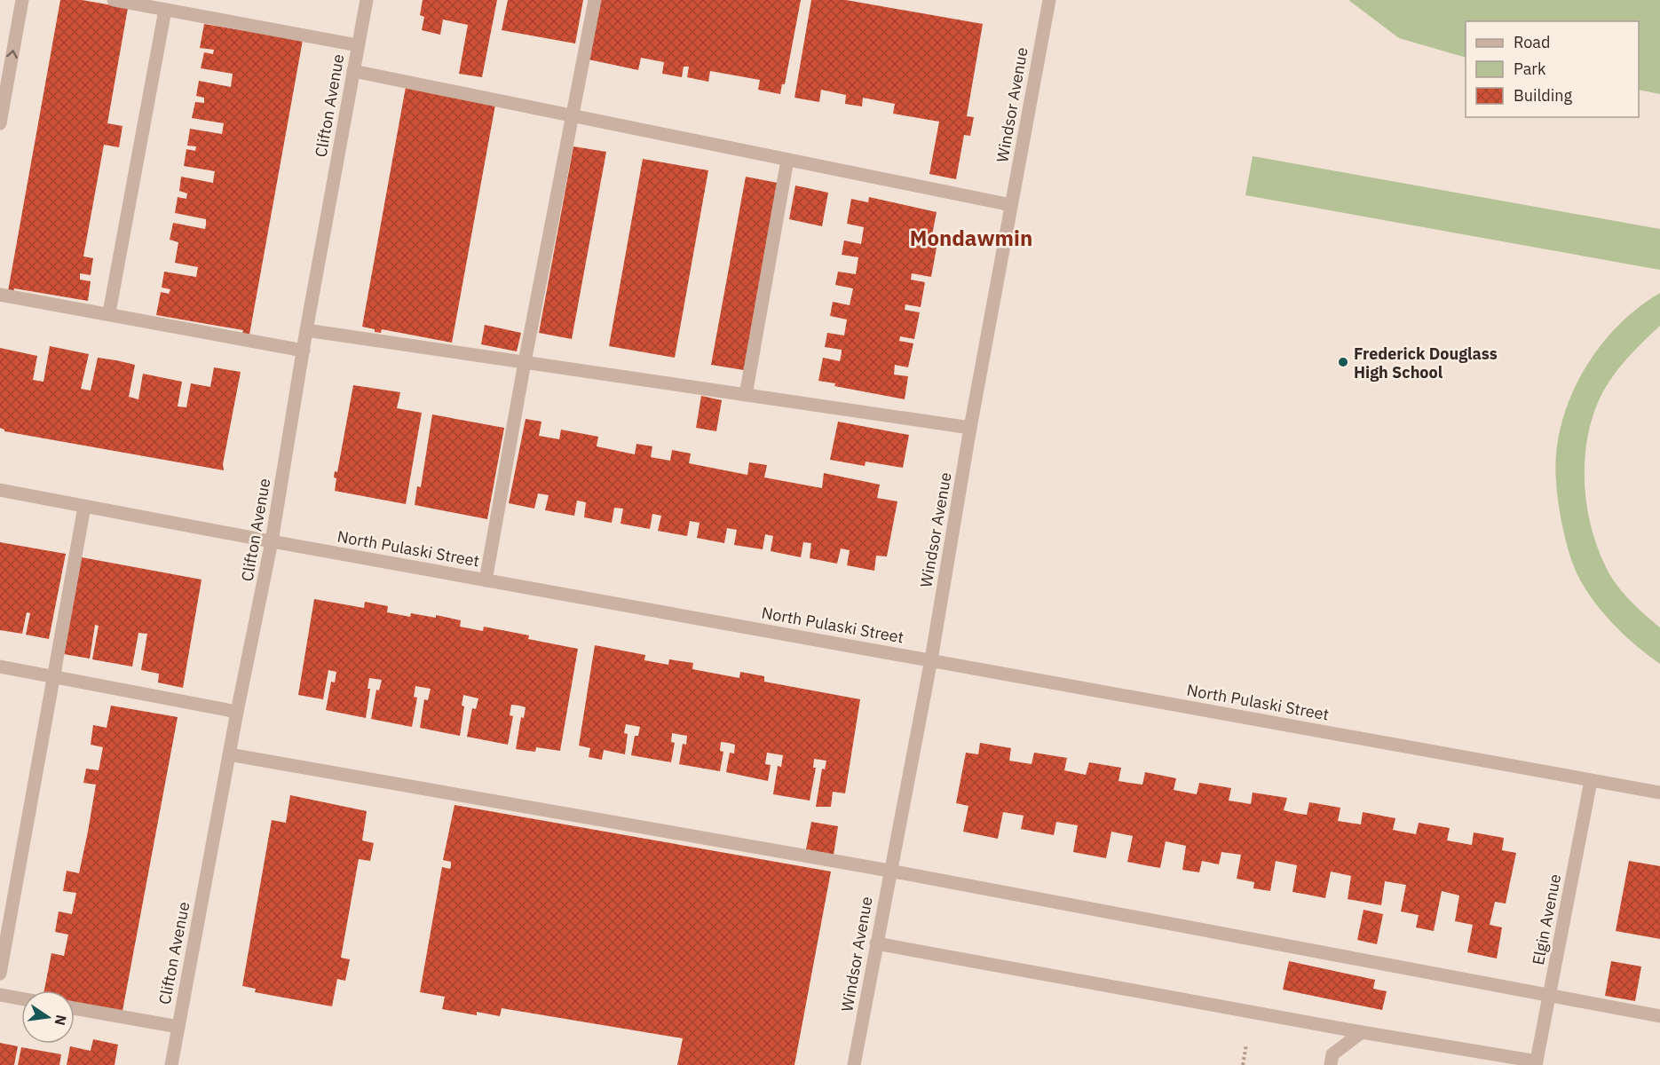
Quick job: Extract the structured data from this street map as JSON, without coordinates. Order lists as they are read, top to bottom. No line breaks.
{"streets":{"street":["Windsor Avenue","Clifton Avenue","North Pulaski Street","Elgin Avenue"]},"crossings":[["Windsor Avenue","North Pulaski Street"],["Clifton Avenue","North Pulaski Street"],["North Pulaski Street","Elgin Avenue"]],"districts":["Mondawmin"],"places":["Frederick Douglass High School"],"legend":["Road","Park","Building"],"north":"right"}
